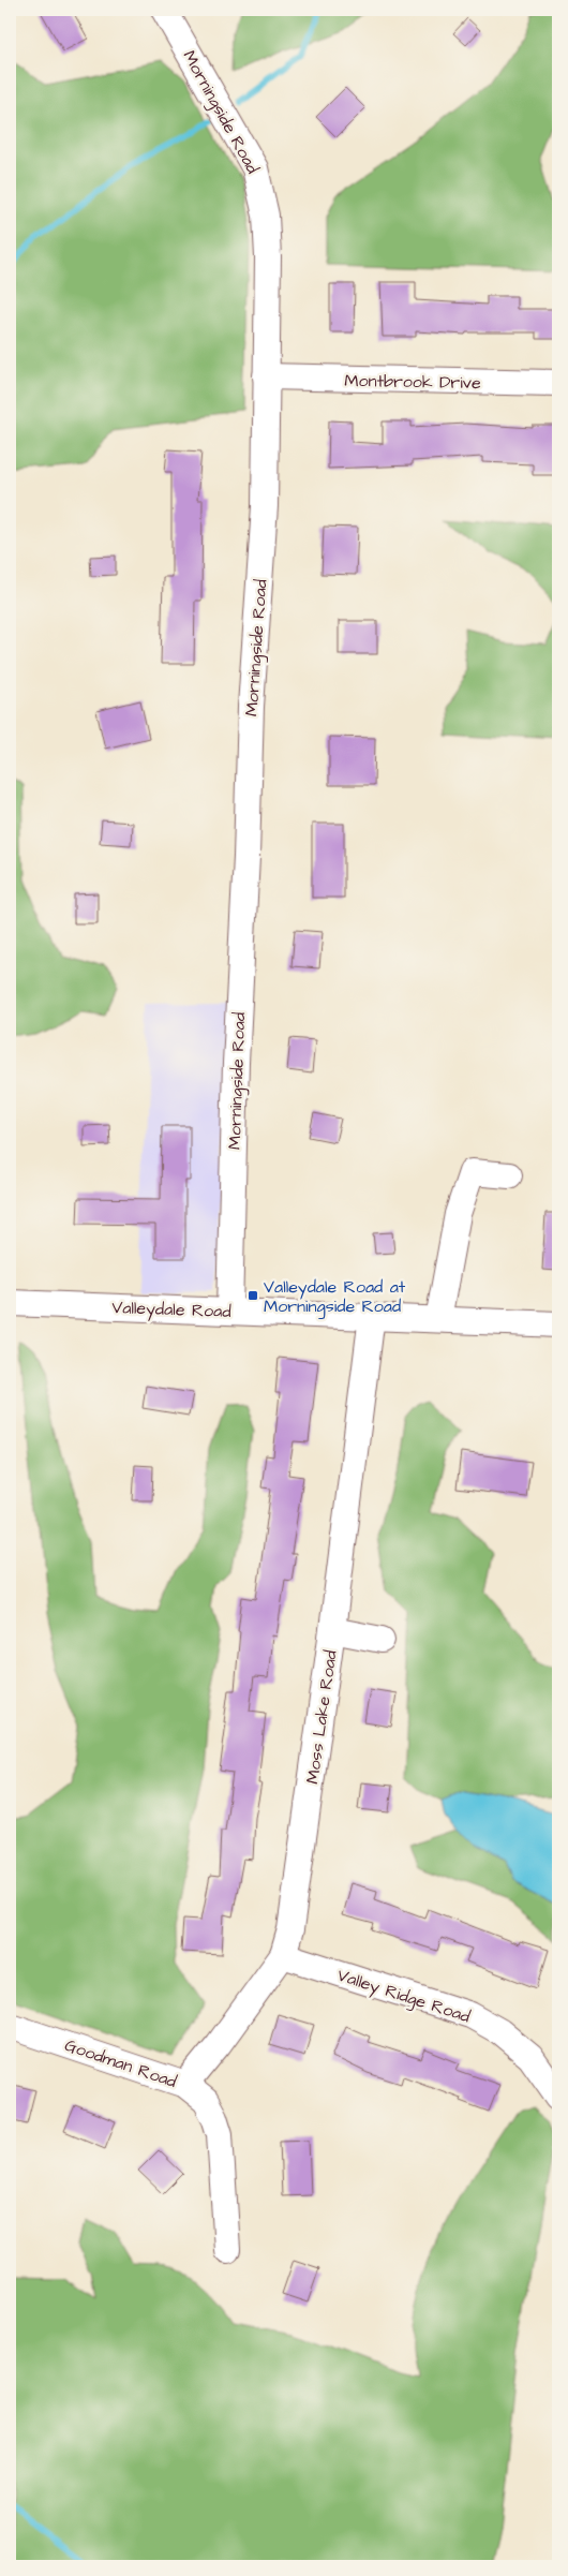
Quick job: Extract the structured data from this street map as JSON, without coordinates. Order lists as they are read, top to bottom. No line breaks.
{"streets":{"street":["Morningside Road","Montbrook Drive","Valleydale Road","Moss Lake Road","Valley Ridge Road","Goodman Road"]},"crossings":[["Morningside Road","Montbrook Drive"],["Morningside Road","Valleydale Road"],["Valleydale Road","Moss Lake Road"],["Moss Lake Road","Valley Ridge Road"],["Moss Lake Road","Goodman Road"]],"places":{"transit":["Valleydale Road at Morningside Road"]}}
